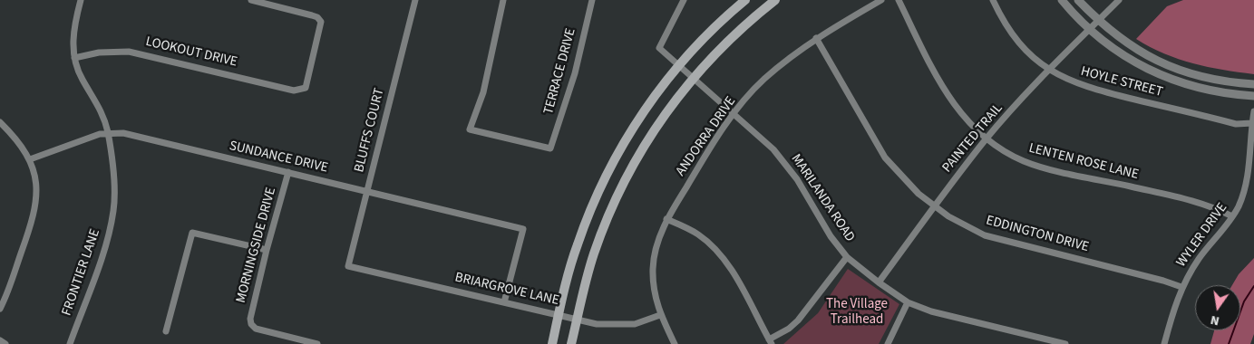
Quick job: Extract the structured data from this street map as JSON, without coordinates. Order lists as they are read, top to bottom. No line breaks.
{"streets":{"street":["LOOKOUT DRIVE","TERRACE DRIVE","HOYLE STREET","BLUFFS COURT","ANDORRA DRIVE","PAINTED TRAIL","SUNDANCE DRIVE","LENTEN ROSE LANE","MARILANDA ROAD","EDDINGTON DRIVE","WYLER DRIVE","MORNINGSIDE DRIVE","FRONTIER LANE","BRIARGROVE LANE"]},"crossings":[["LOOKOUT DRIVE","FRONTIER LANE"],["HOYLE STREET","PAINTED TRAIL"],["HOYLE STREET","WYLER DRIVE"],["BLUFFS COURT","SUNDANCE DRIVE"],["BLUFFS COURT","BRIARGROVE LANE"],["ANDORRA DRIVE","MARILANDA ROAD"],["ANDORRA DRIVE","EDDINGTON DRIVE"],["ANDORRA DRIVE","BRIARGROVE LANE"],["PAINTED TRAIL","LENTEN ROSE LANE"],["PAINTED TRAIL","MARILANDA ROAD"],["PAINTED TRAIL","EDDINGTON DRIVE"],["SUNDANCE DRIVE","MORNINGSIDE DRIVE"],["SUNDANCE DRIVE","FRONTIER LANE"],["SUNDANCE DRIVE","BRIARGROVE LANE"],["LENTEN ROSE LANE","WYLER DRIVE"],["EDDINGTON DRIVE","WYLER DRIVE"]],"parks":["The Village Trailhead"],"north":"bottom"}
